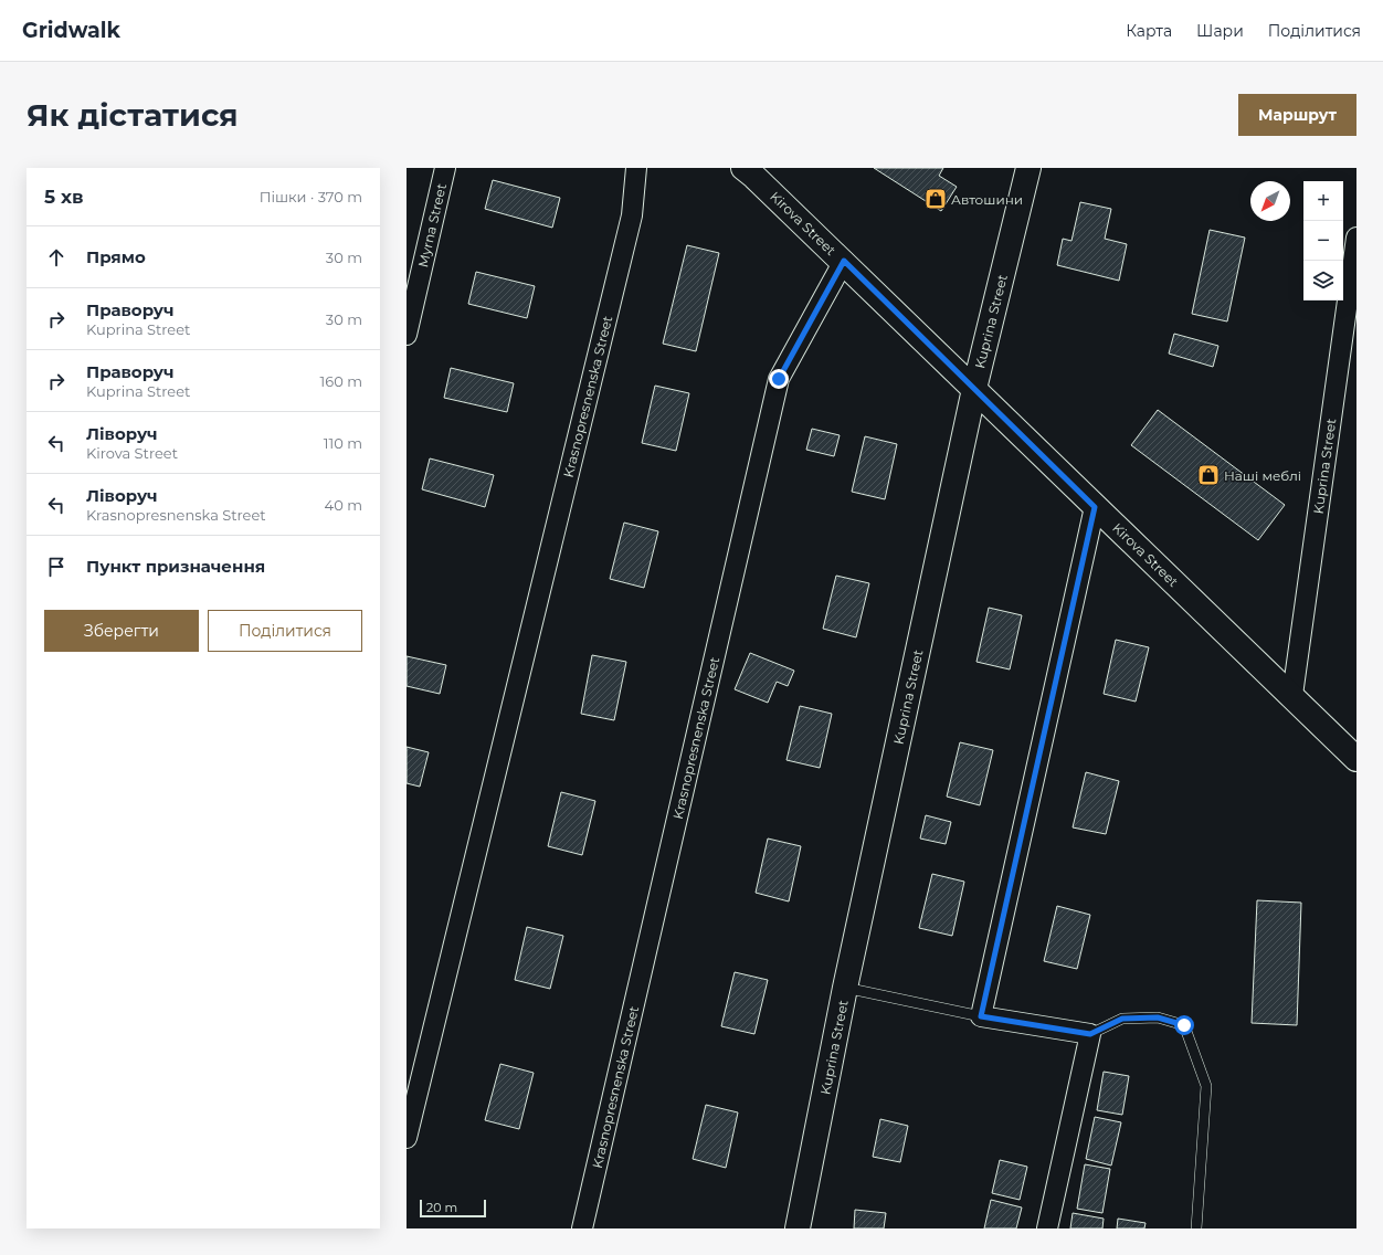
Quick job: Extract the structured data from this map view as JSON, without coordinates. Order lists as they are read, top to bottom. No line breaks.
{"streets":{"main road":["Kirova Street","Kuprina Street"],"street":["Myrna Street","Krasnopresnenska Street"]},"crossings":[["Kirova Street","Kuprina Street"],["Kirova Street","Krasnopresnenska Street"]],"places":{"shop":["Автошини","Наші меблі"]},"scale_bar":"20 m","north":"bottom left","page":{"header":"Gridwalk","nav":["Карта","Шари","Поділитися"],"buttons":["Маршрут",["Зберегти","Поділитися"]],"title":"Як дістатися","heading":["5 хв","Пішки · 370 m"],"map_buttons":["+","−"],"list":[["Прямо","30 m"],["Праворуч","Kuprina Street","30 m"],["Праворуч","Kuprina Street","160 m"],["Ліворуч","Kirova Street","110 m"],["Ліворуч","Krasnopresnenska Street","40 m"],"Пункт призначення"],"scale":"20 m"}}
